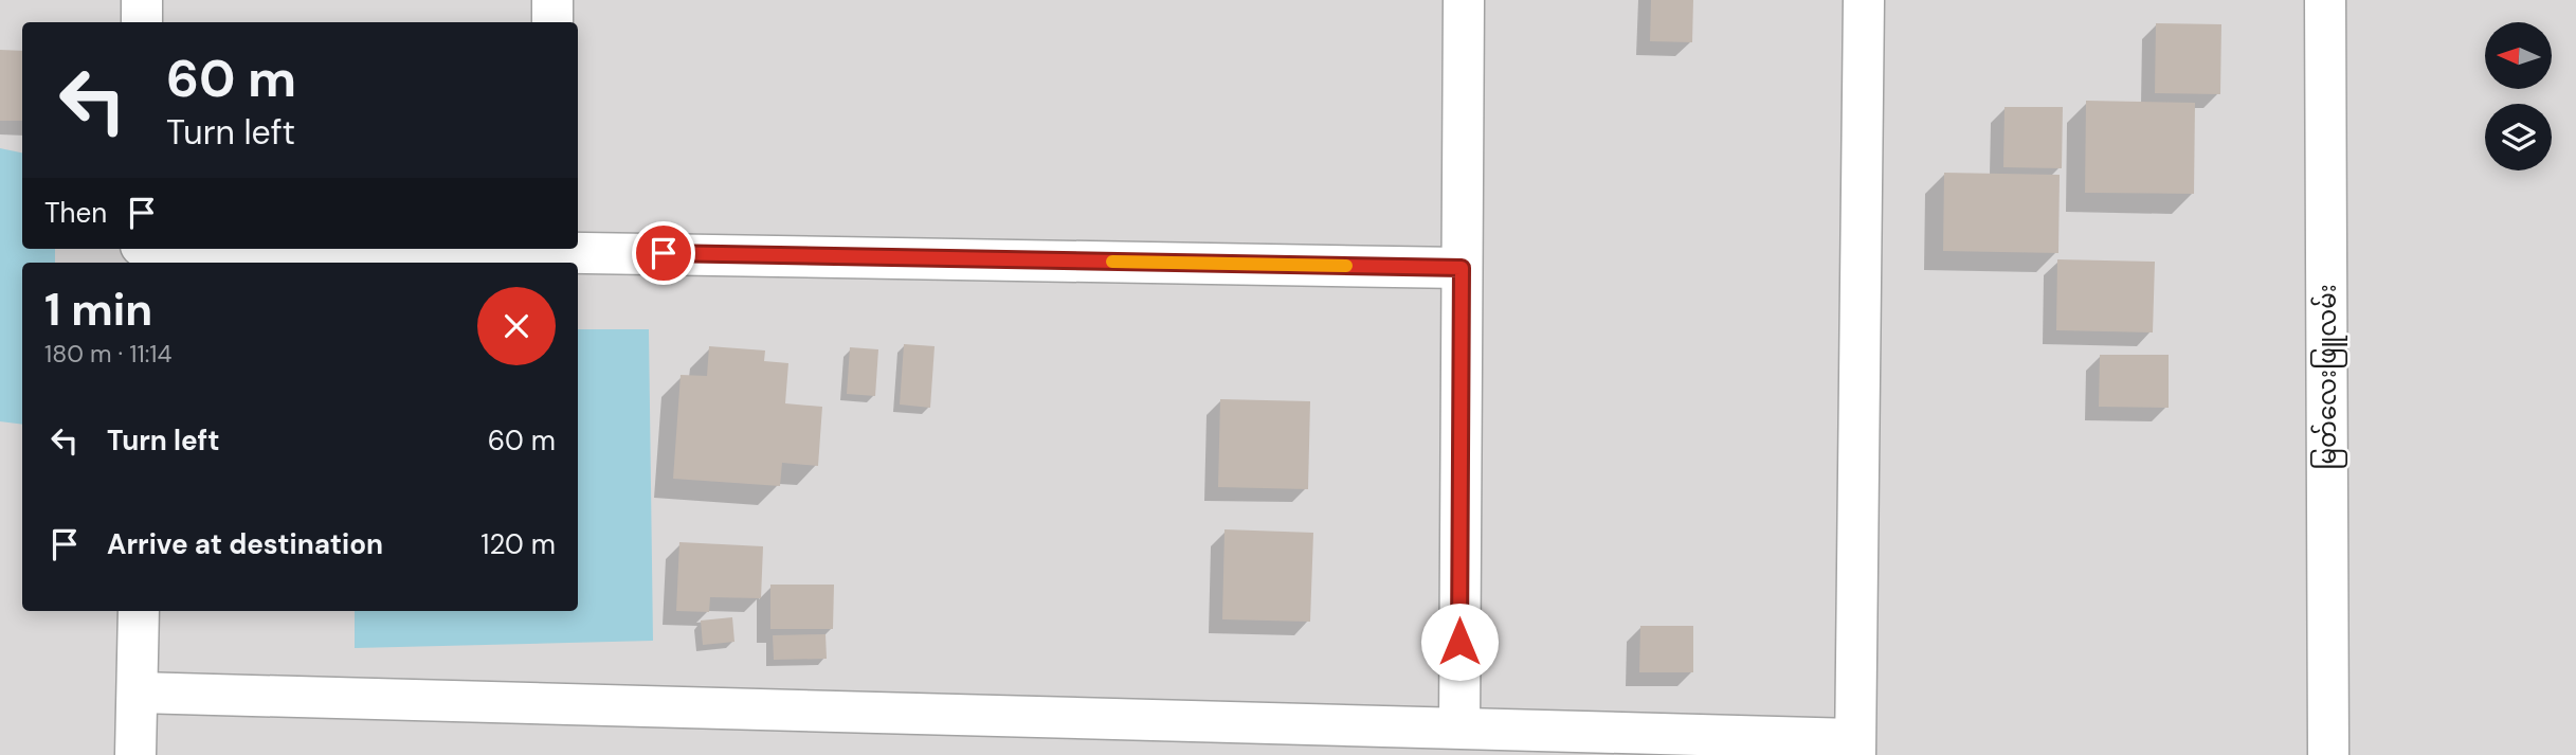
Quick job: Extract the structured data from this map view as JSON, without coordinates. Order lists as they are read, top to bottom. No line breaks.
{"streets":{"street":["မြတ်လေးဖြူလမ်း"]},"north":"left","page":{"turn":["60 m","Turn left"],"then":"Then","heading":["1 min","180 m · 11:14"],"list":[{"name":"Turn left","value":"60 m"},{"name":"Arrive at destination","value":"120 m"}]}}
